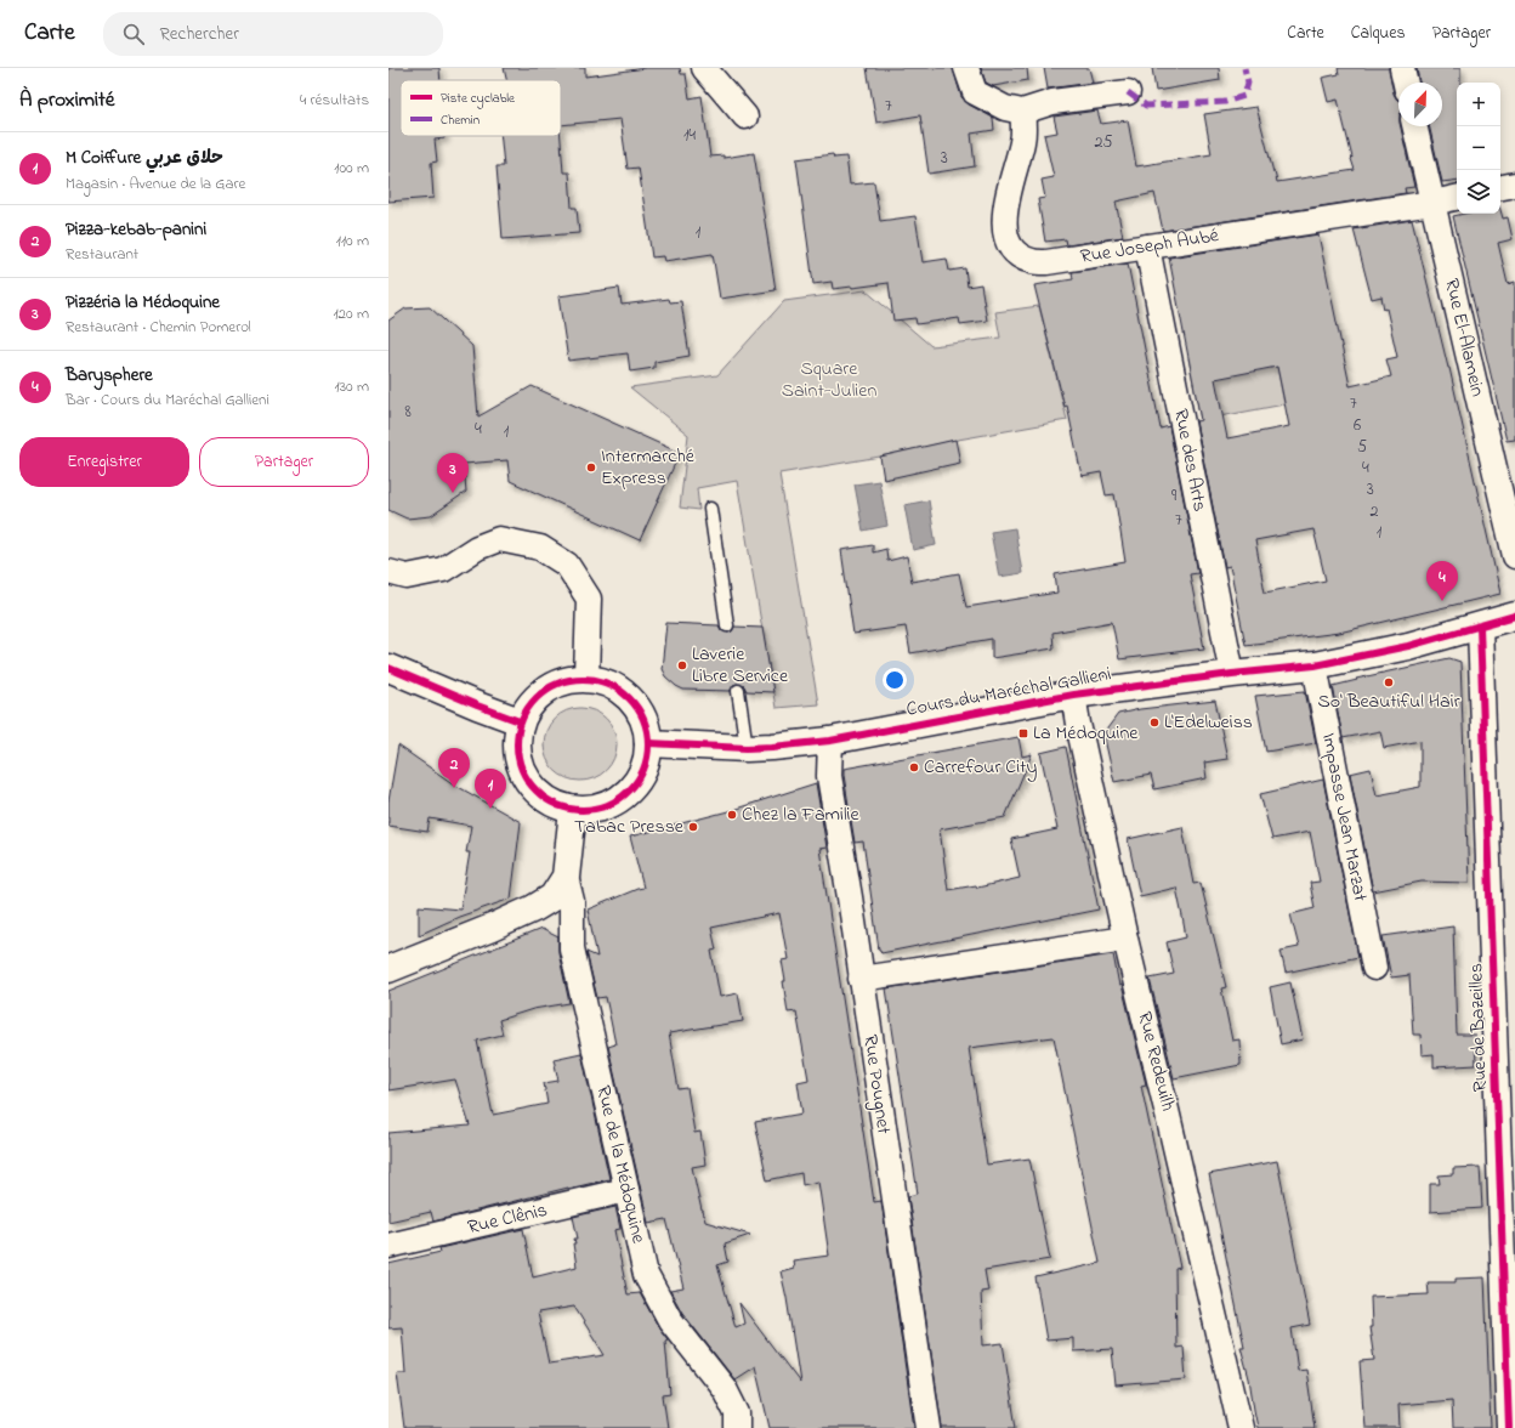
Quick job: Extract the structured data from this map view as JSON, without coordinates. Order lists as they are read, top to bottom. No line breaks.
{"streets":{"main road":["Cours du Maréchal Gallieni"],"street":["Rue Joseph Aubé","Rue El-Alamein","Rue des Arts","Impasse Jean Marzat","Rue de Bazeilles","Rue Redeuilh","Rue Pougnet","Rue de la Médoquine","Rue Clênis"]},"crossings":[["Rue Joseph Aubé","Rue El-Alamein"],["Rue Joseph Aubé","Rue des Arts"],["Rue des Arts","Cours du Maréchal Gallieni"],["Cours du Maréchal Gallieni","Impasse Jean Marzat"],["Cours du Maréchal Gallieni","Rue de Bazeilles"],["Cours du Maréchal Gallieni","Rue Redeuilh"],["Cours du Maréchal Gallieni","Rue Pougnet"],["Rue de la Médoquine","Rue Clênis"]],"parks":["Square Saint-Julien"],"places":{"other":["Intermarché Express","Laverie Libre Service","So' Beautiful Hair","L'Edelweiss","Carrefour City","Chez la Familie","Tabac Presse"],"transit":["La Médoquine"]},"house_numbers":["7","14","25","3","1","7","8","6","4","1","5","4","3","9","2","7","1"],"legend":["Piste cyclable","Chemin"],"north":"top right","page":{"header":"Carte","search":"Rechercher","nav":["Carte","Calques","Partager"],"heading":["À proximité","4 résultats"],"map_buttons":["+","−"],"list":[{"mark":"1","name":"M Coiffure حلاق عربي","note":"Magasin · Avenue de la Gare","value":"100 m"},{"mark":"2","name":"Pizza-kebab-panini","note":"Restaurant","value":"110 m"},{"mark":"3","name":"Pizzéria la Médoquine","note":"Restaurant · Chemin Pomerol","value":"120 m"},{"mark":"4","name":"Barysphere","note":"Bar · Cours du Maréchal Gallieni","value":"130 m"}],"buttons":["Enregistrer","Partager"],"pins":["3","4","2","1"]}}
